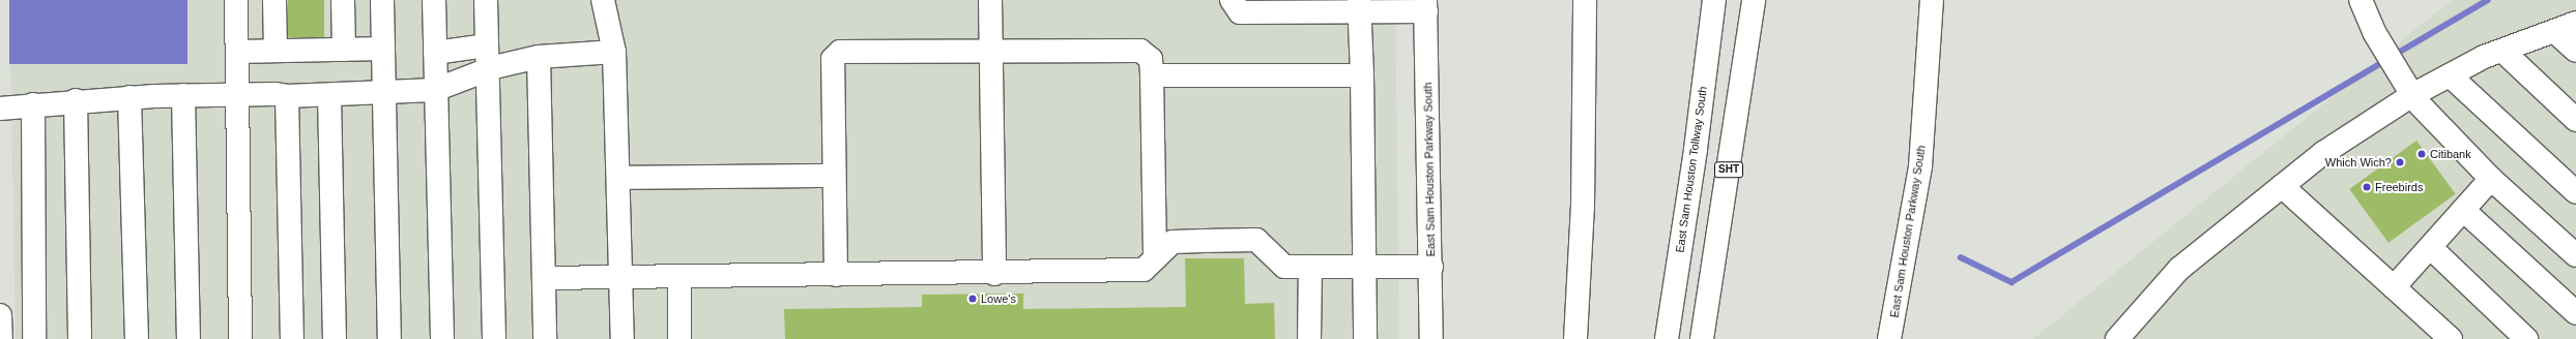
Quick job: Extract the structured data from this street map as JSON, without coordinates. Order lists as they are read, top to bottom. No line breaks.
{"streets":{"main road":["East Sam Houston Parkway South","East Sam Houston Tollway South","SHT"]},"places":["Citibank","Which Wich?","Freebirds","Lowe's"]}
